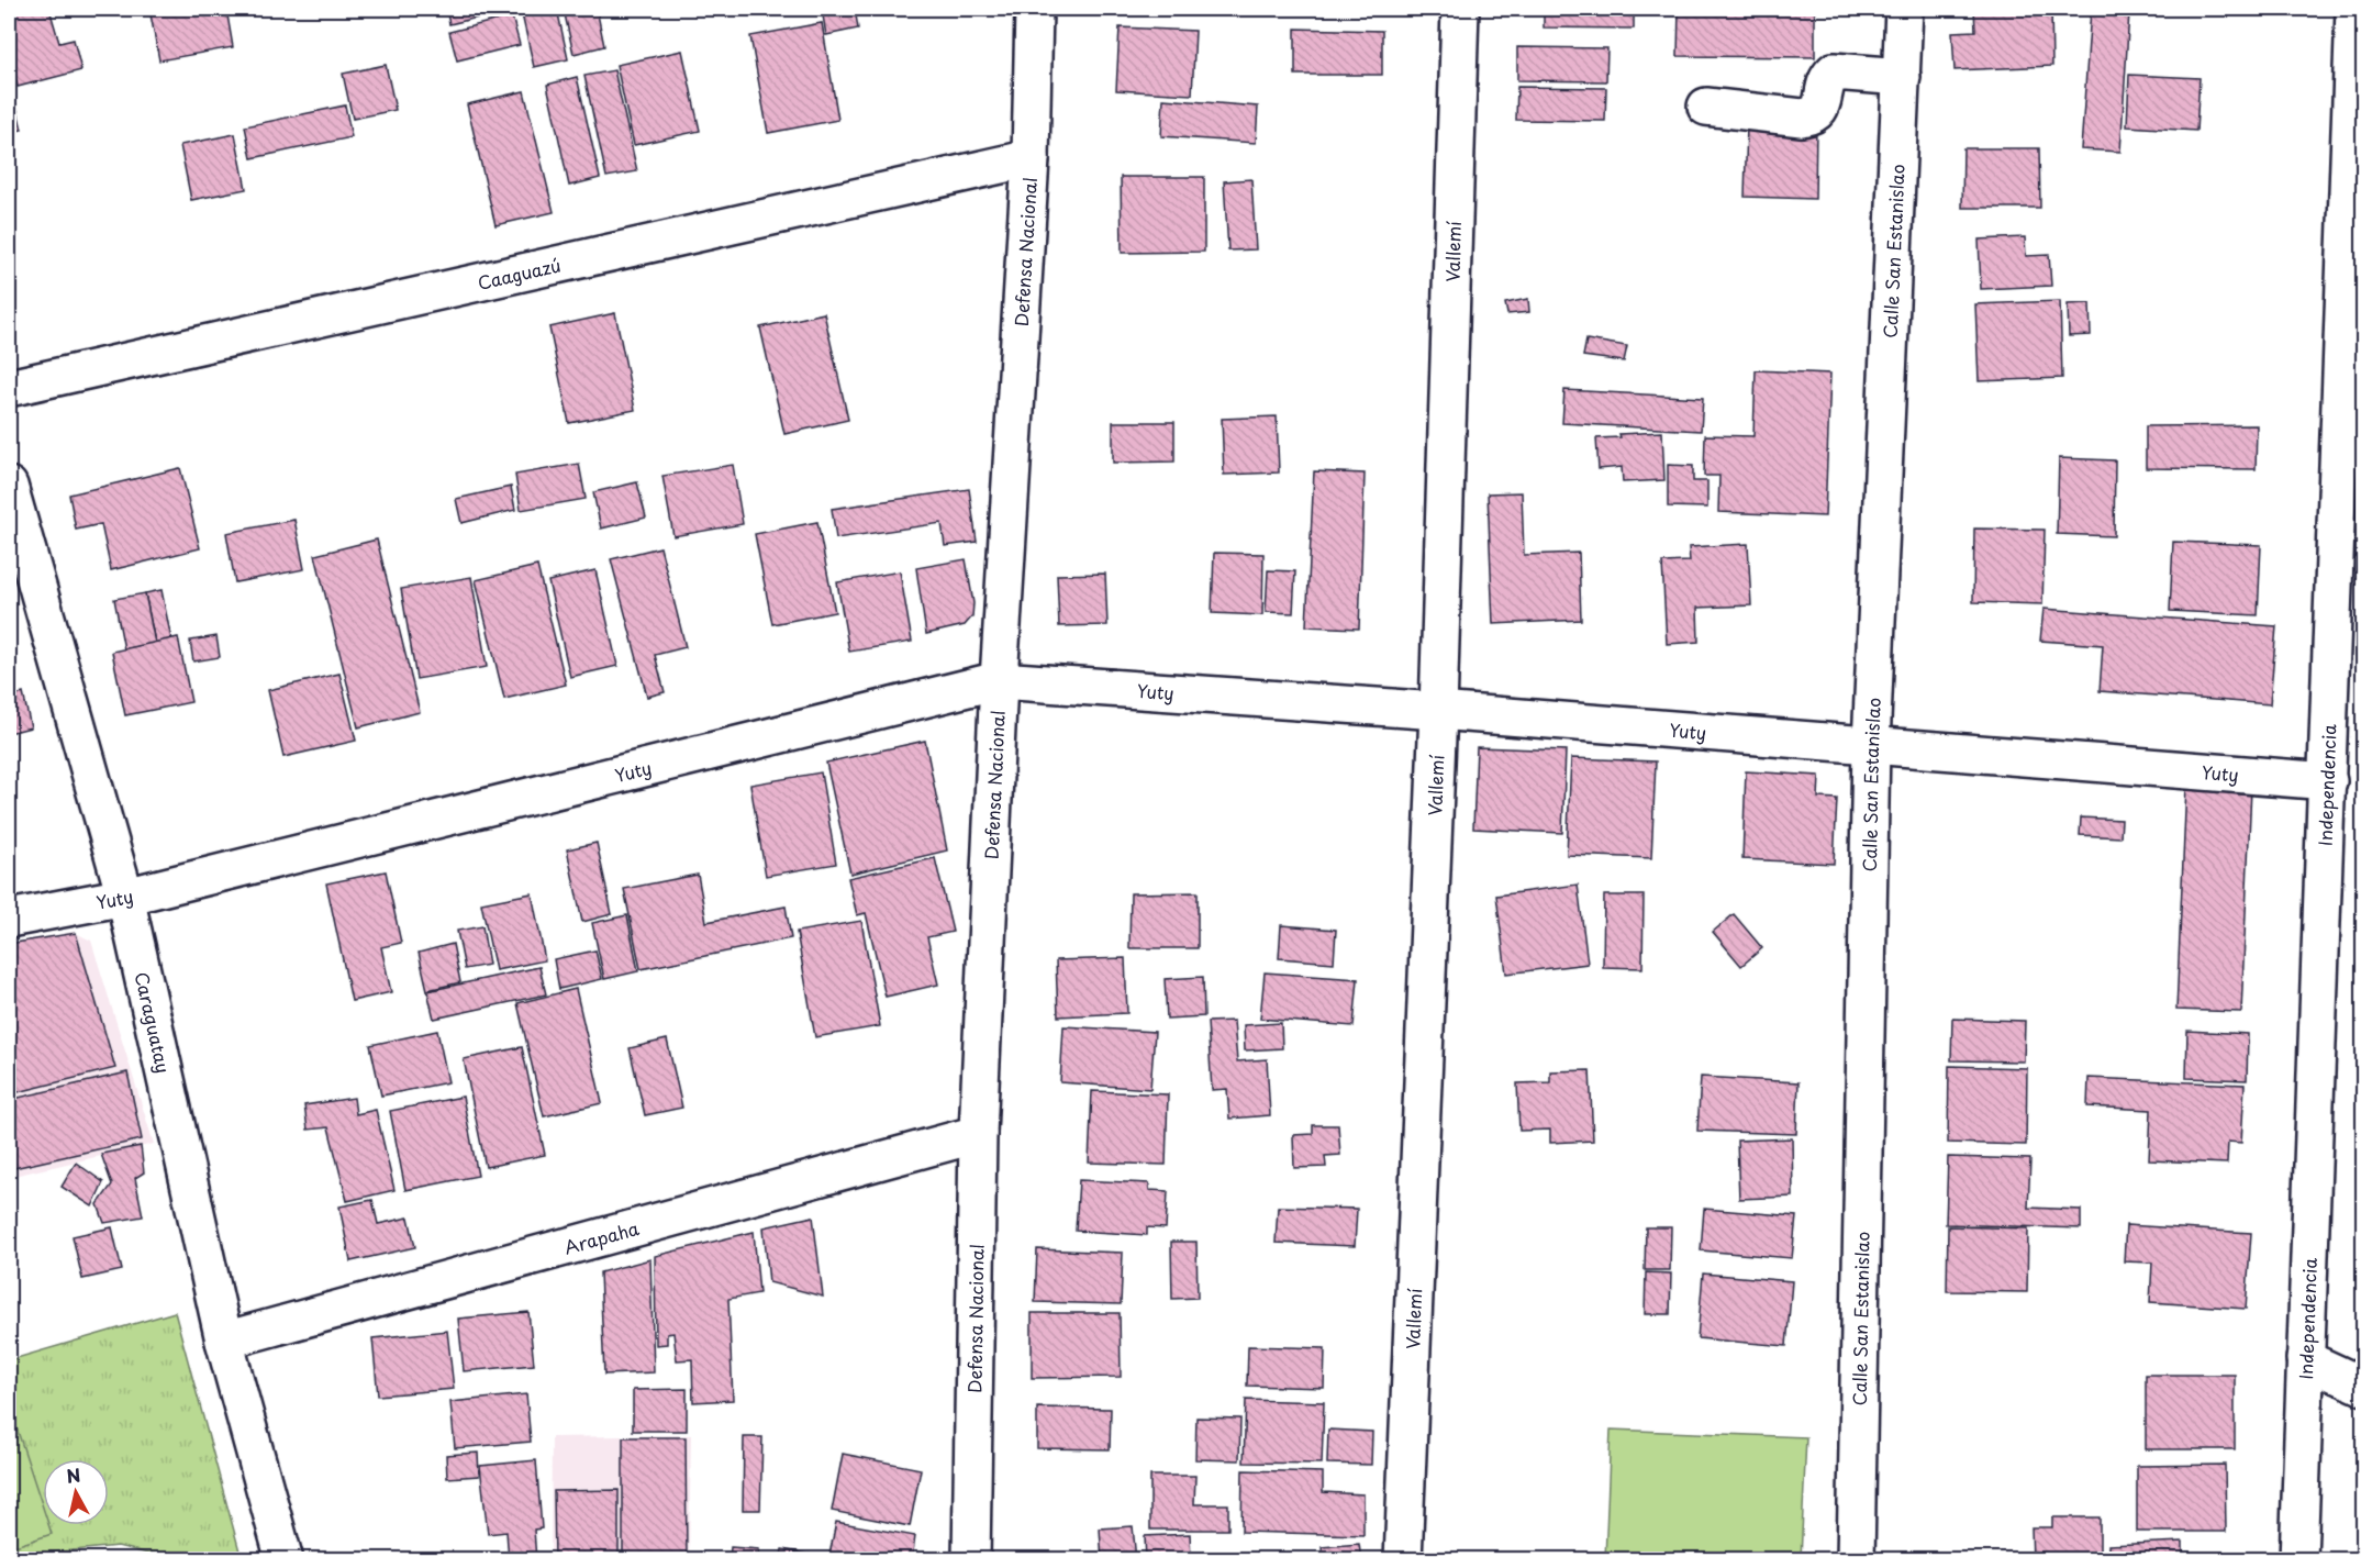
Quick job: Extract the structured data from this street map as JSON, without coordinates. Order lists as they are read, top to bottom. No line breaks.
{"streets":{"street":["Defensa Nacional","Vallemí","Calle San Estanislao","Caaguazú","Yuty","Independencia","Caraguatay","Arapaha"]},"crossings":[["Defensa Nacional","Caaguazú"],["Defensa Nacional","Yuty"],["Defensa Nacional","Arapaha"],["Vallemí","Yuty"],["Calle San Estanislao","Yuty"],["Yuty","Independencia"],["Yuty","Caraguatay"],["Caraguatay","Arapaha"]],"north":"top"}
